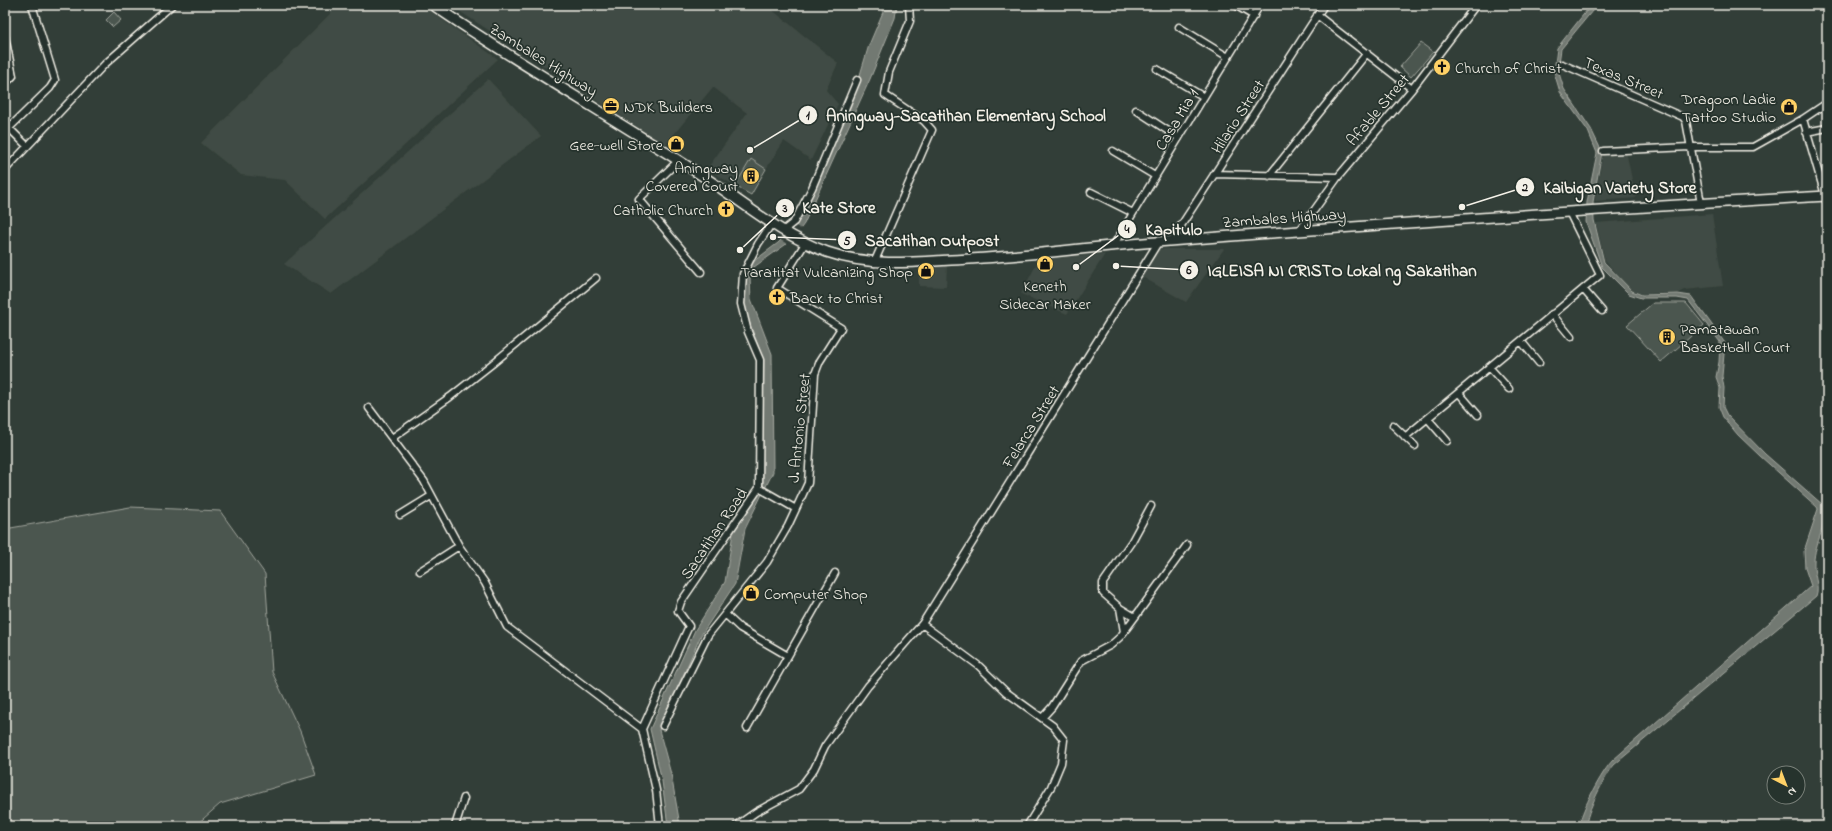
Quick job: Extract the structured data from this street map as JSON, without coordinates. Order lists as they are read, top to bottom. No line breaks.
{"streets":{"main road":["Zambales Highway"],"street":["Texas Street","Afable Street","Hilario Street","Casa Mia 1","Felarca Street","J. Antonio Street","Sacatihan Road"]},"crossings":[["Zambales Highway","Texas Street"],["Zambales Highway","Afable Street"],["Zambales Highway","Hilario Street"],["Zambales Highway","Casa Mia 1"],["Zambales Highway","Felarca Street"],["Zambales Highway","J. Antonio Street"],["Zambales Highway","Sacatihan Road"]],"places":{"church":["Church of Christ","Catholic Church","Back to Christ"],"office":["NDK Builders"],"shop":["Dragoon Ladie Tattoo Studio","Gee-well Store","Keneth Sidecar Maker","Taratitat Vulcanizing Shop","Computer Shop"],"other":["Aningway-Sacatihan Elementary School","Kaibigan Variety Store","Sacatihan Outpost","Kate Store","IGLEISA NI CRISTO Lokal ng Sakatihan","Kapitulo"],"building":["Aningway Covered Court","Pamatawan Basketball Court"]},"north":"bottom right"}
